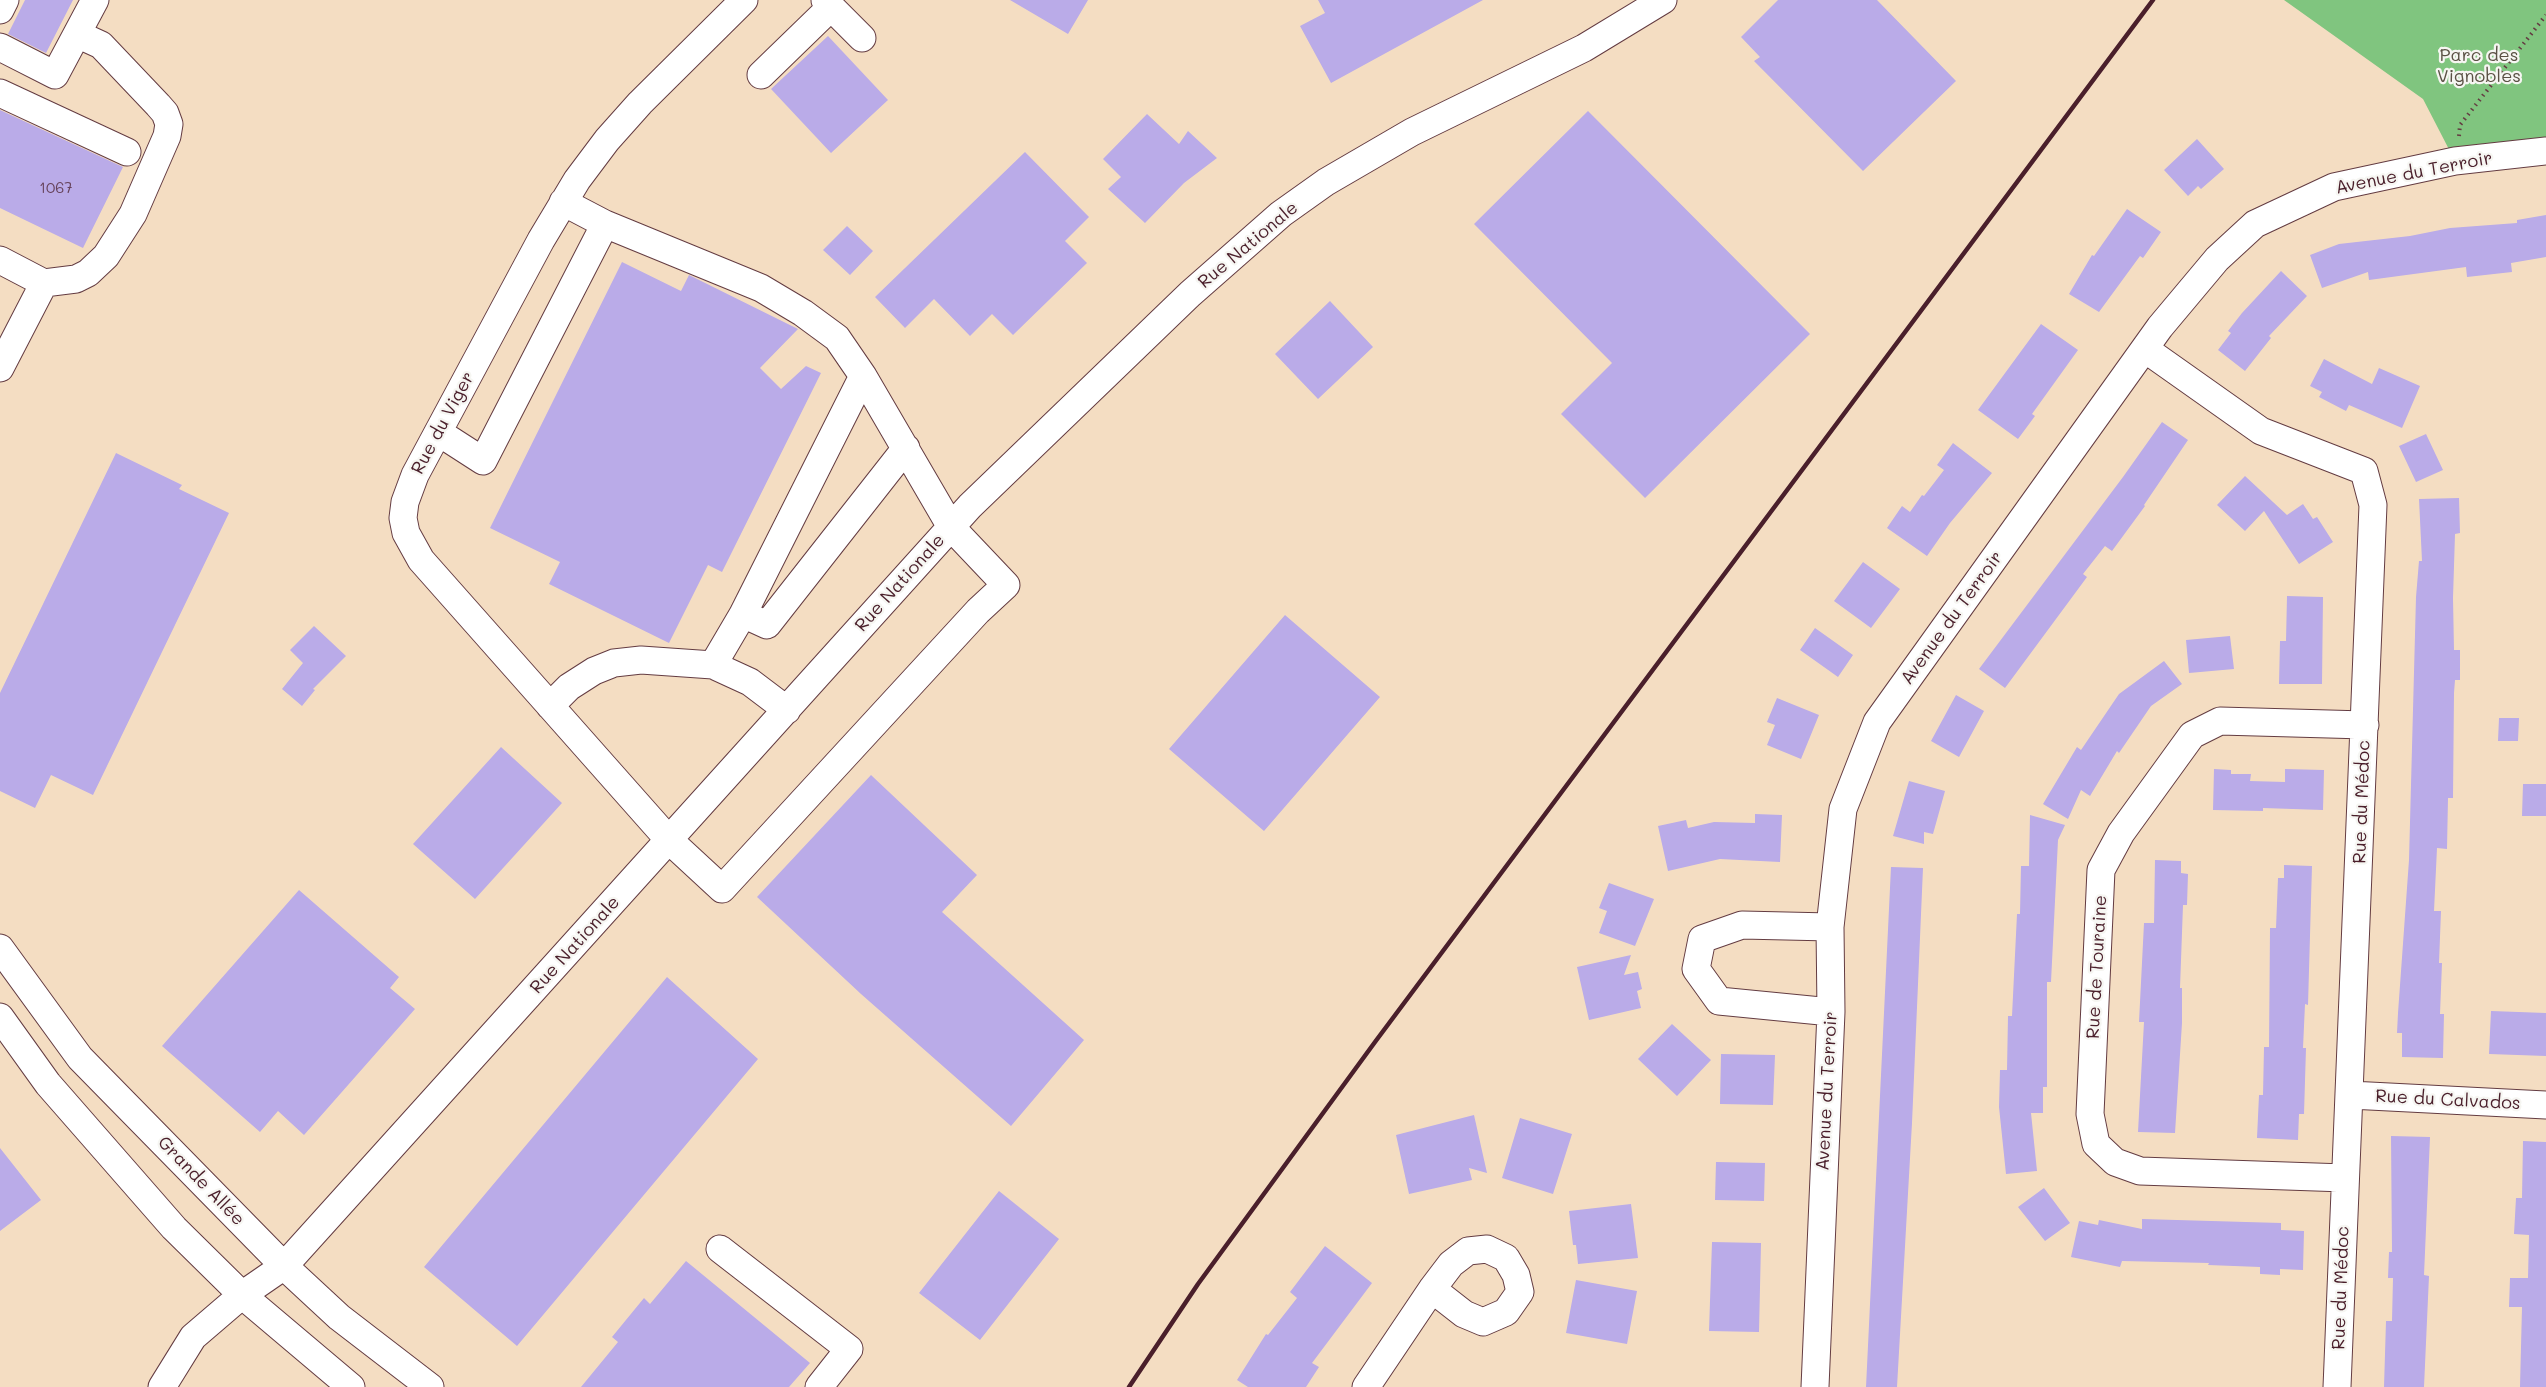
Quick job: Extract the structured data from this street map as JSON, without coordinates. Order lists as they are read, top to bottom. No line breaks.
{"streets":{"street":["Avenue du Terroir","Rue Nationale","Rue du Viger","Rue du Médoc","Rue de Touraine","Rue du Calvados","Grande Allée"]},"crossings":[["Avenue du Terroir","Rue du Médoc"],["Rue Nationale","Rue du Viger"],["Rue Nationale","Grande Allée"],["Rue du Médoc","Rue de Touraine"],["Rue du Médoc","Rue du Calvados"]],"parks":["Parc des Vignobles"],"house_numbers":["1067"]}
